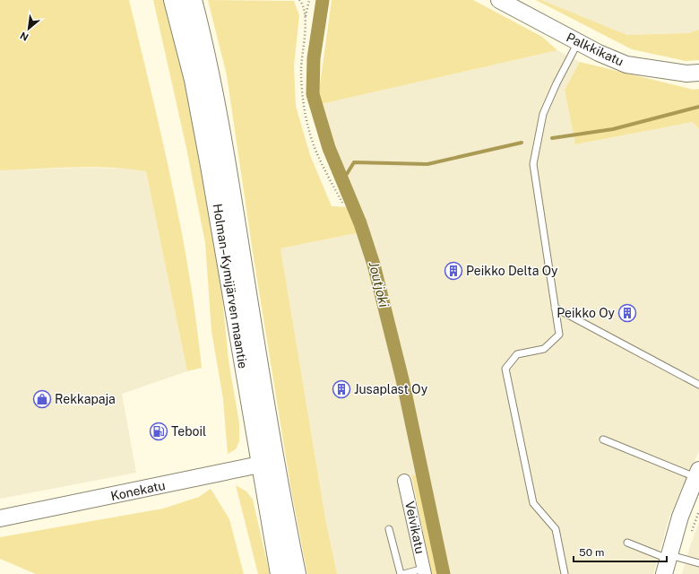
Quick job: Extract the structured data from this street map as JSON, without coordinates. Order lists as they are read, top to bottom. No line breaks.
{"streets":{"highway":["Holman–Kymijärven maantie"],"street":["Palkkikatu","Konekatu","Veivikatu"]},"crossings":[["Holman–Kymijärven maantie","Konekatu"]],"water":["Joutjoki"],"places":{"building":["Peikko Delta Oy","Peikko Oy","Jusaplast Oy"],"shop":["Rekkapaja"],"fuel station":["Teboil"]},"scale_bar":"50 m","north":"bottom left"}
